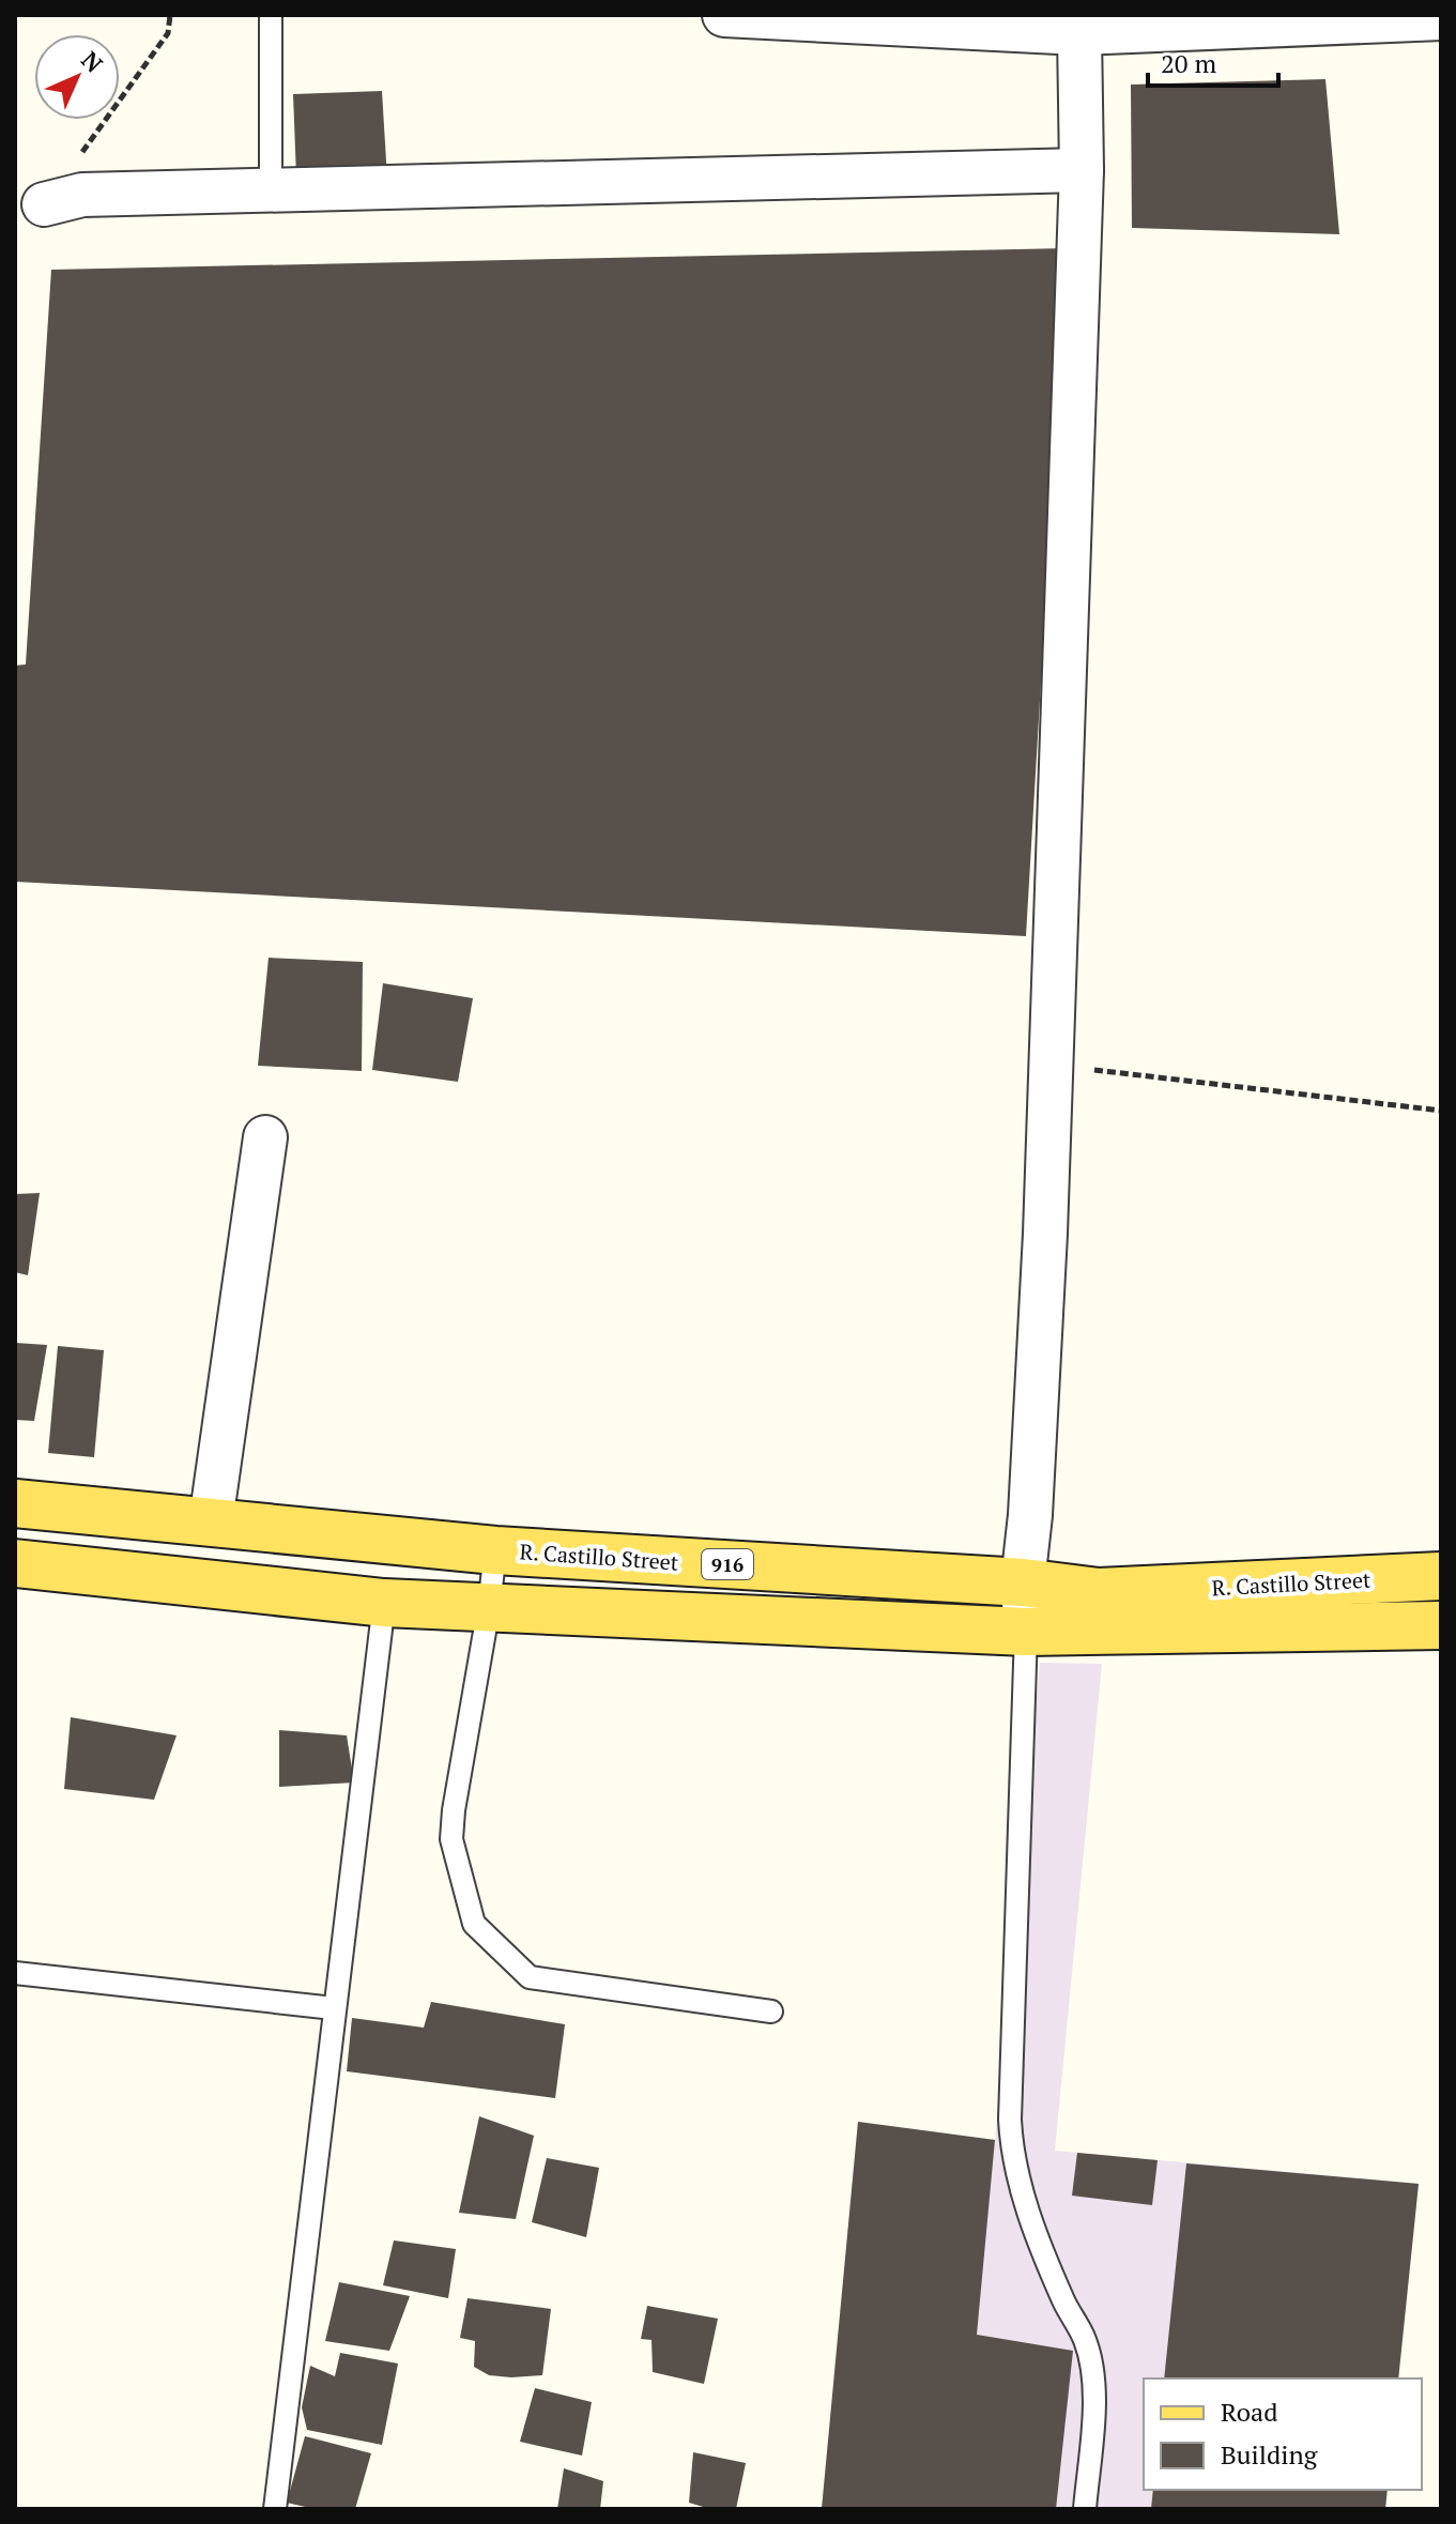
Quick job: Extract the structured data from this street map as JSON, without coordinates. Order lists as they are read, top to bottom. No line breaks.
{"streets":{"main road":["R. Castillo Street","916"]},"legend":["Road","Building"],"scale_bar":"20 m","north":"top right"}
